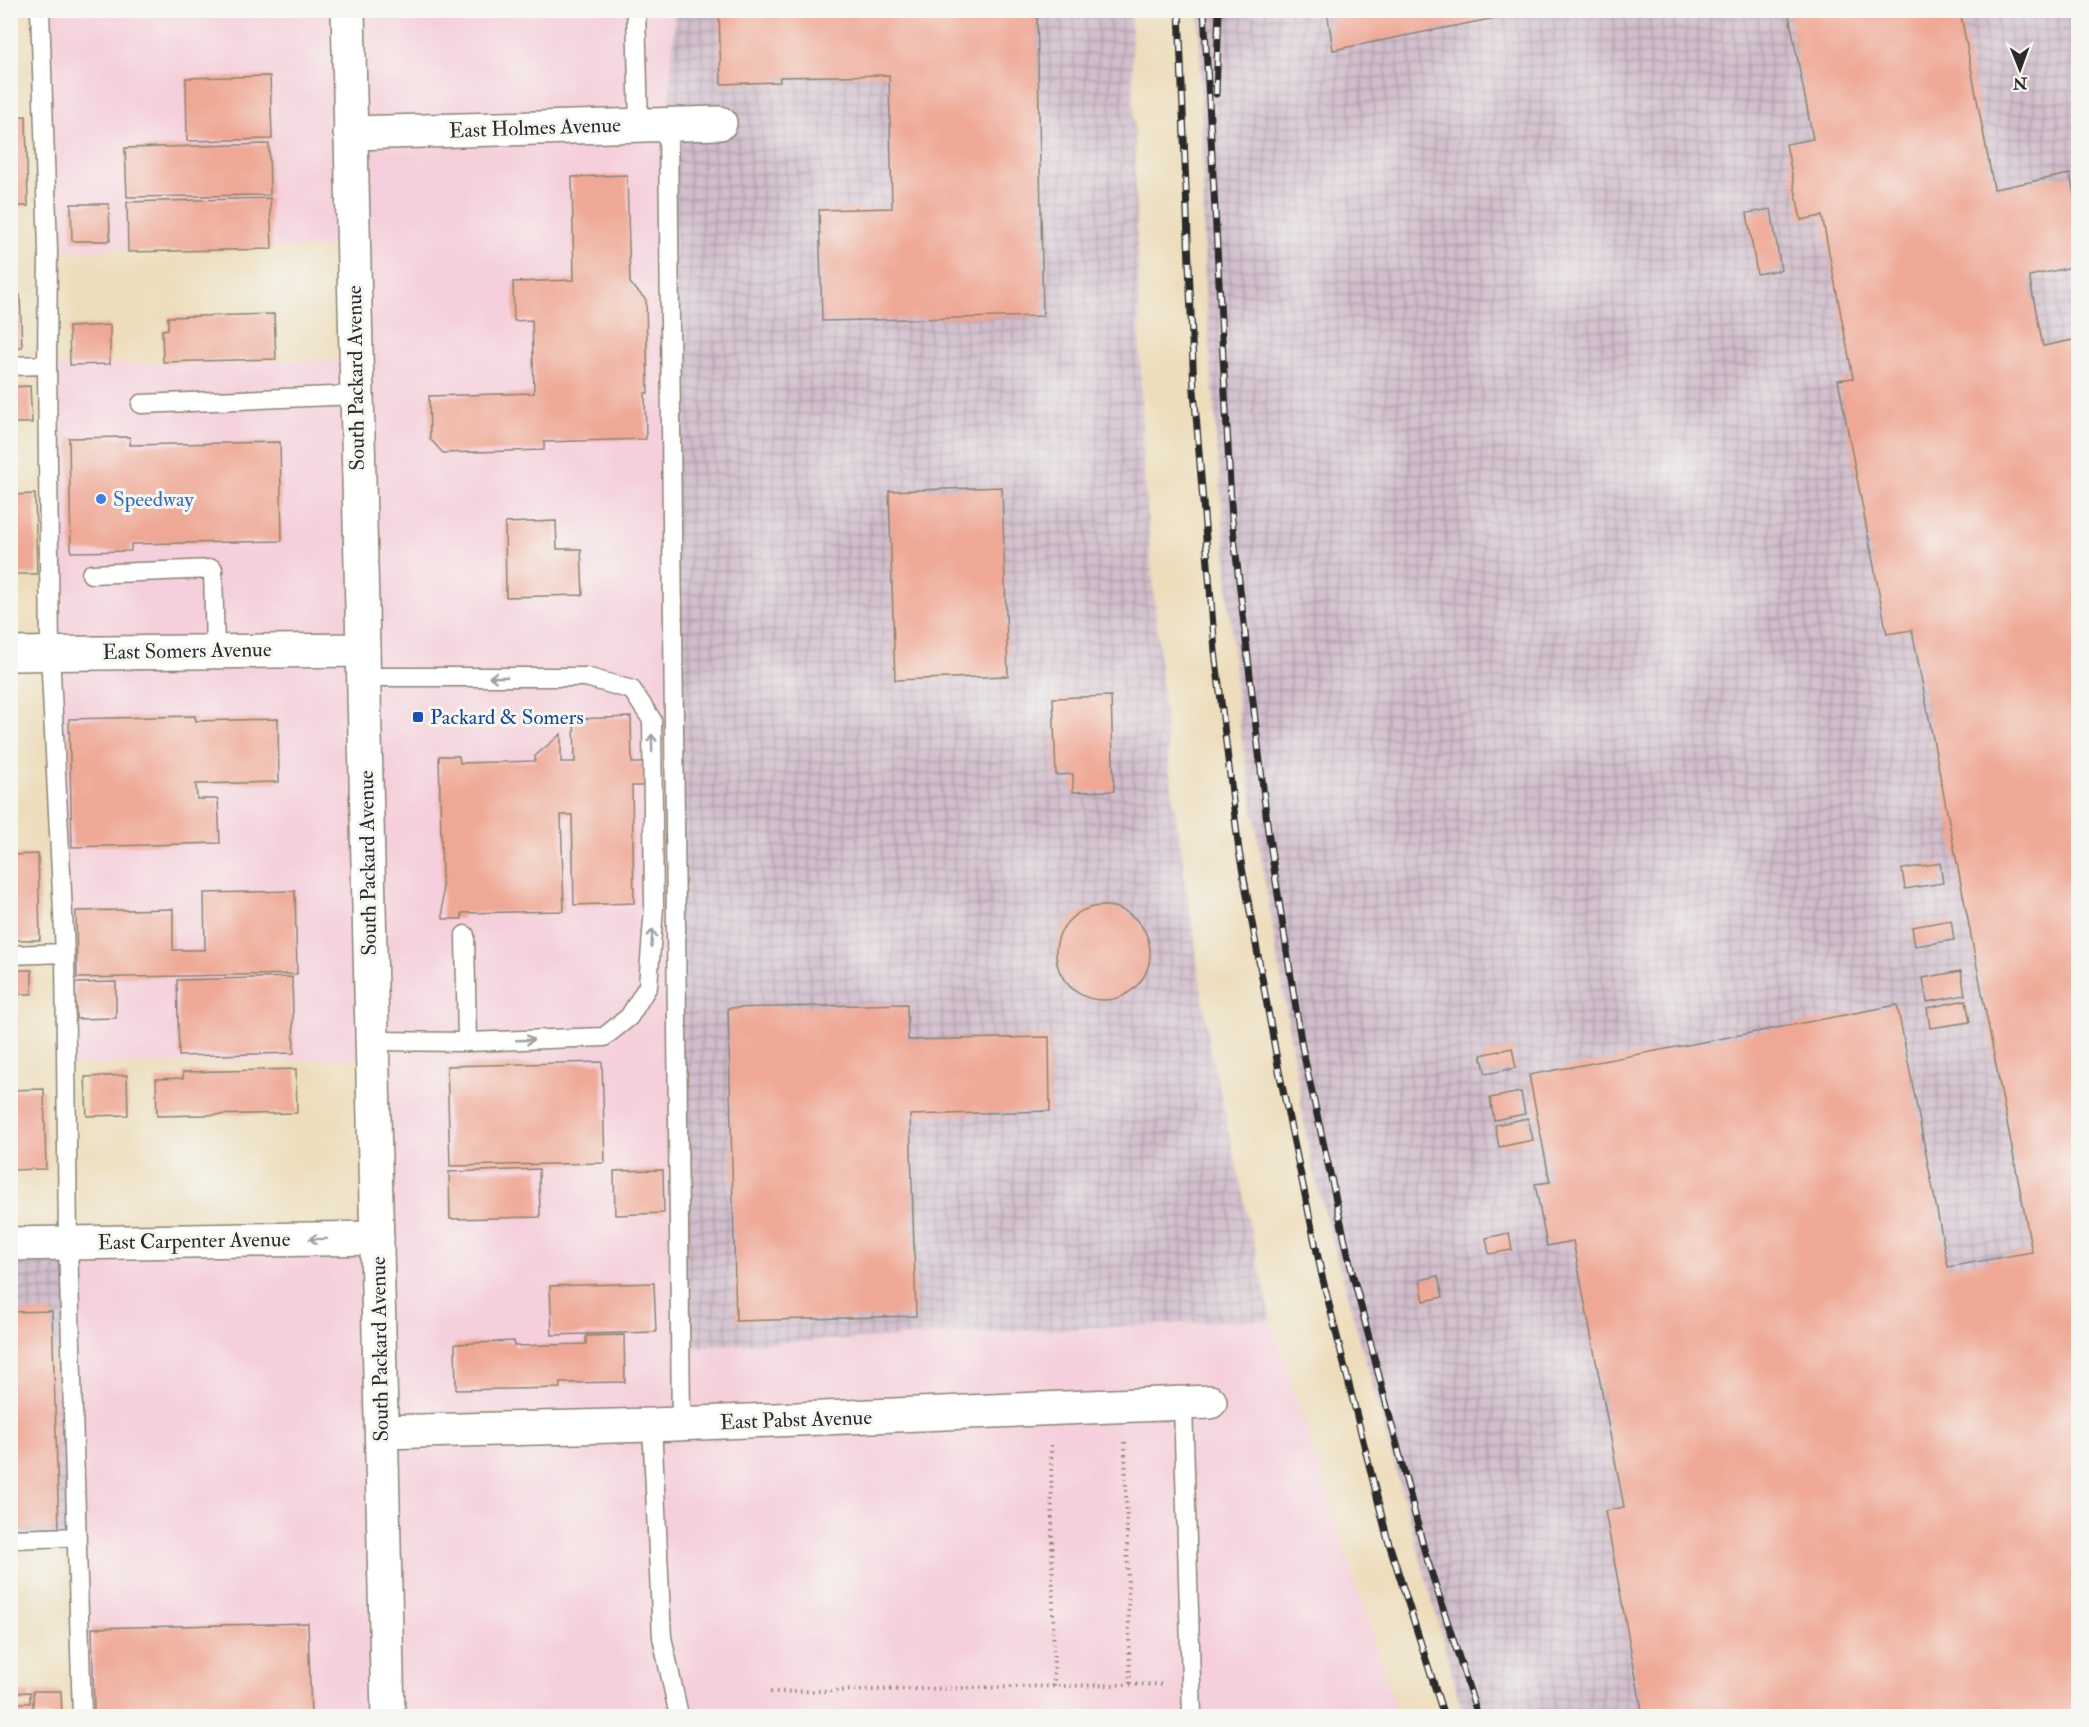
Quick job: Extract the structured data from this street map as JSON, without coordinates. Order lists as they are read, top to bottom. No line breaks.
{"streets":{"street":["East Holmes Avenue","South Packard Avenue","East Somers Avenue","East Carpenter Avenue","East Pabst Avenue"]},"crossings":[["East Holmes Avenue","South Packard Avenue"],["South Packard Avenue","East Somers Avenue"],["South Packard Avenue","East Carpenter Avenue"],["South Packard Avenue","East Pabst Avenue"]],"one_way":["East Carpenter Avenue"],"places":{"other":["Speedway"],"transit":["Packard & Somers"]},"north":"bottom"}
